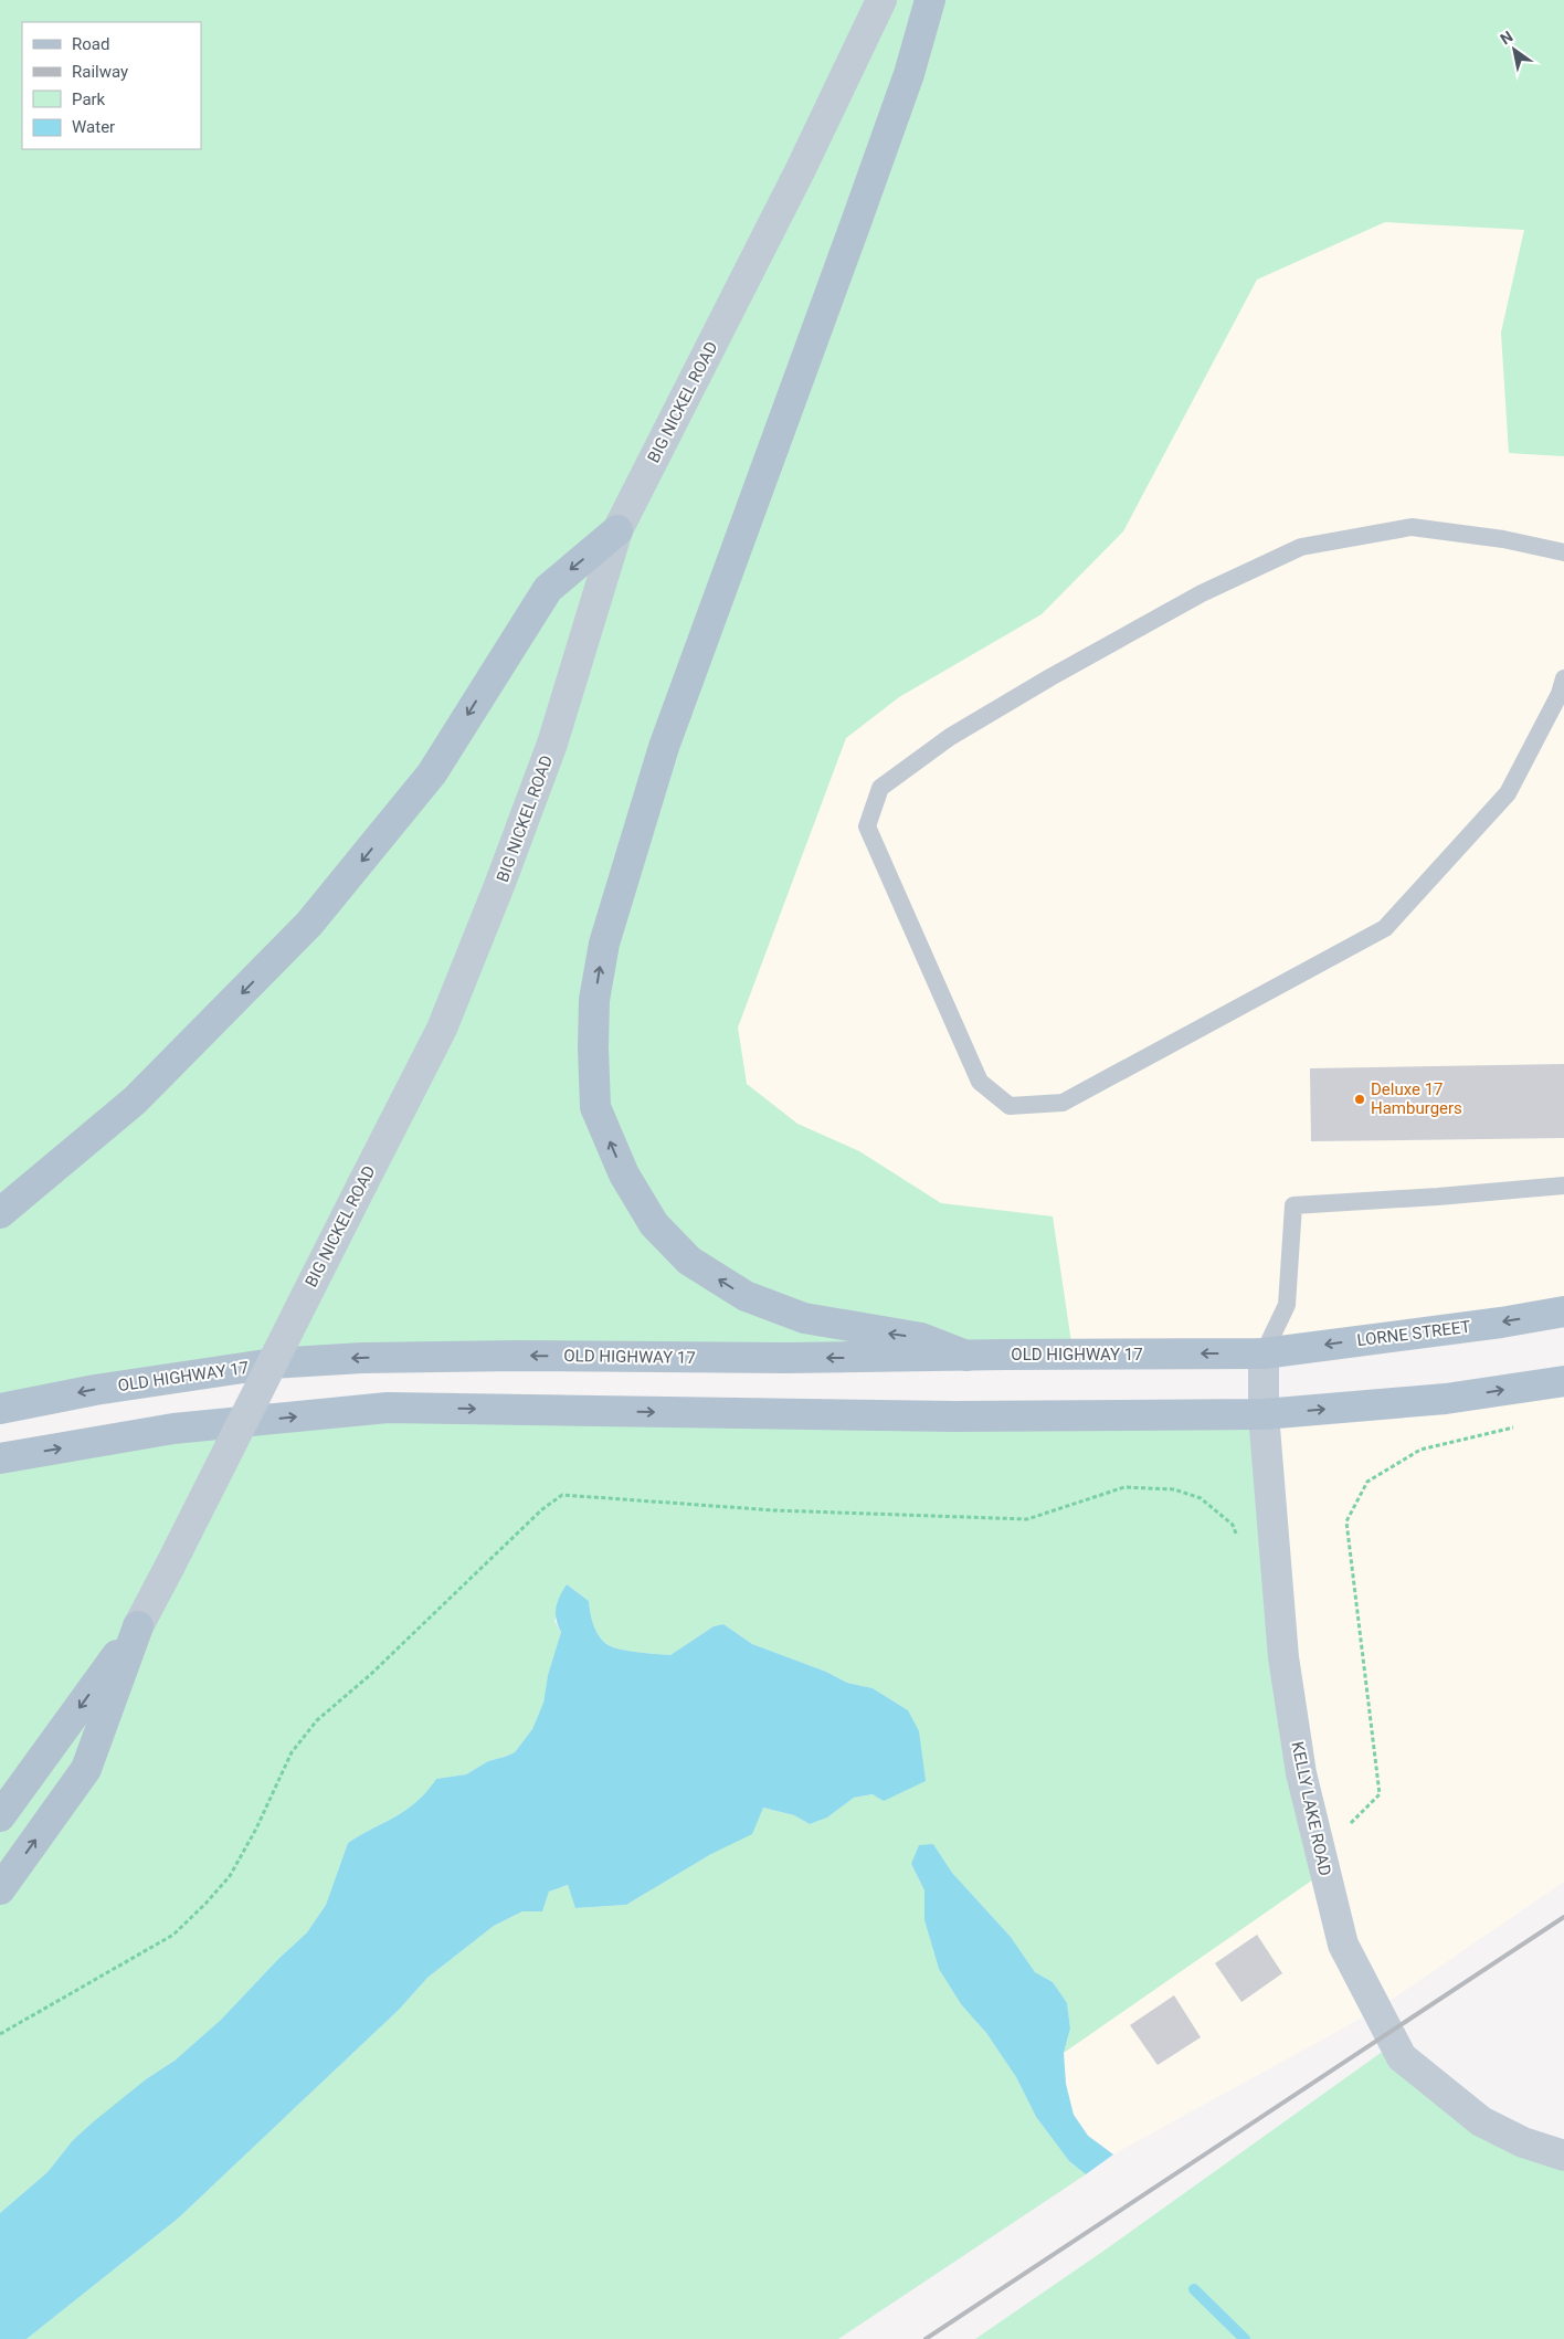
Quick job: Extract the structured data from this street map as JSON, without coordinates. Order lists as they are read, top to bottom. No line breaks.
{"streets":{"main road":["BIG NICKEL ROAD","LORNE STREET","OLD HIGHWAY 17","KELLY LAKE ROAD"]},"crossings":[["LORNE STREET","OLD HIGHWAY 17"],["LORNE STREET","KELLY LAKE ROAD"],["OLD HIGHWAY 17","KELLY LAKE ROAD"]],"places":["Deluxe 17 Hamburgers"],"legend":["Road","Railway","Park","Water"],"north":"top left"}
